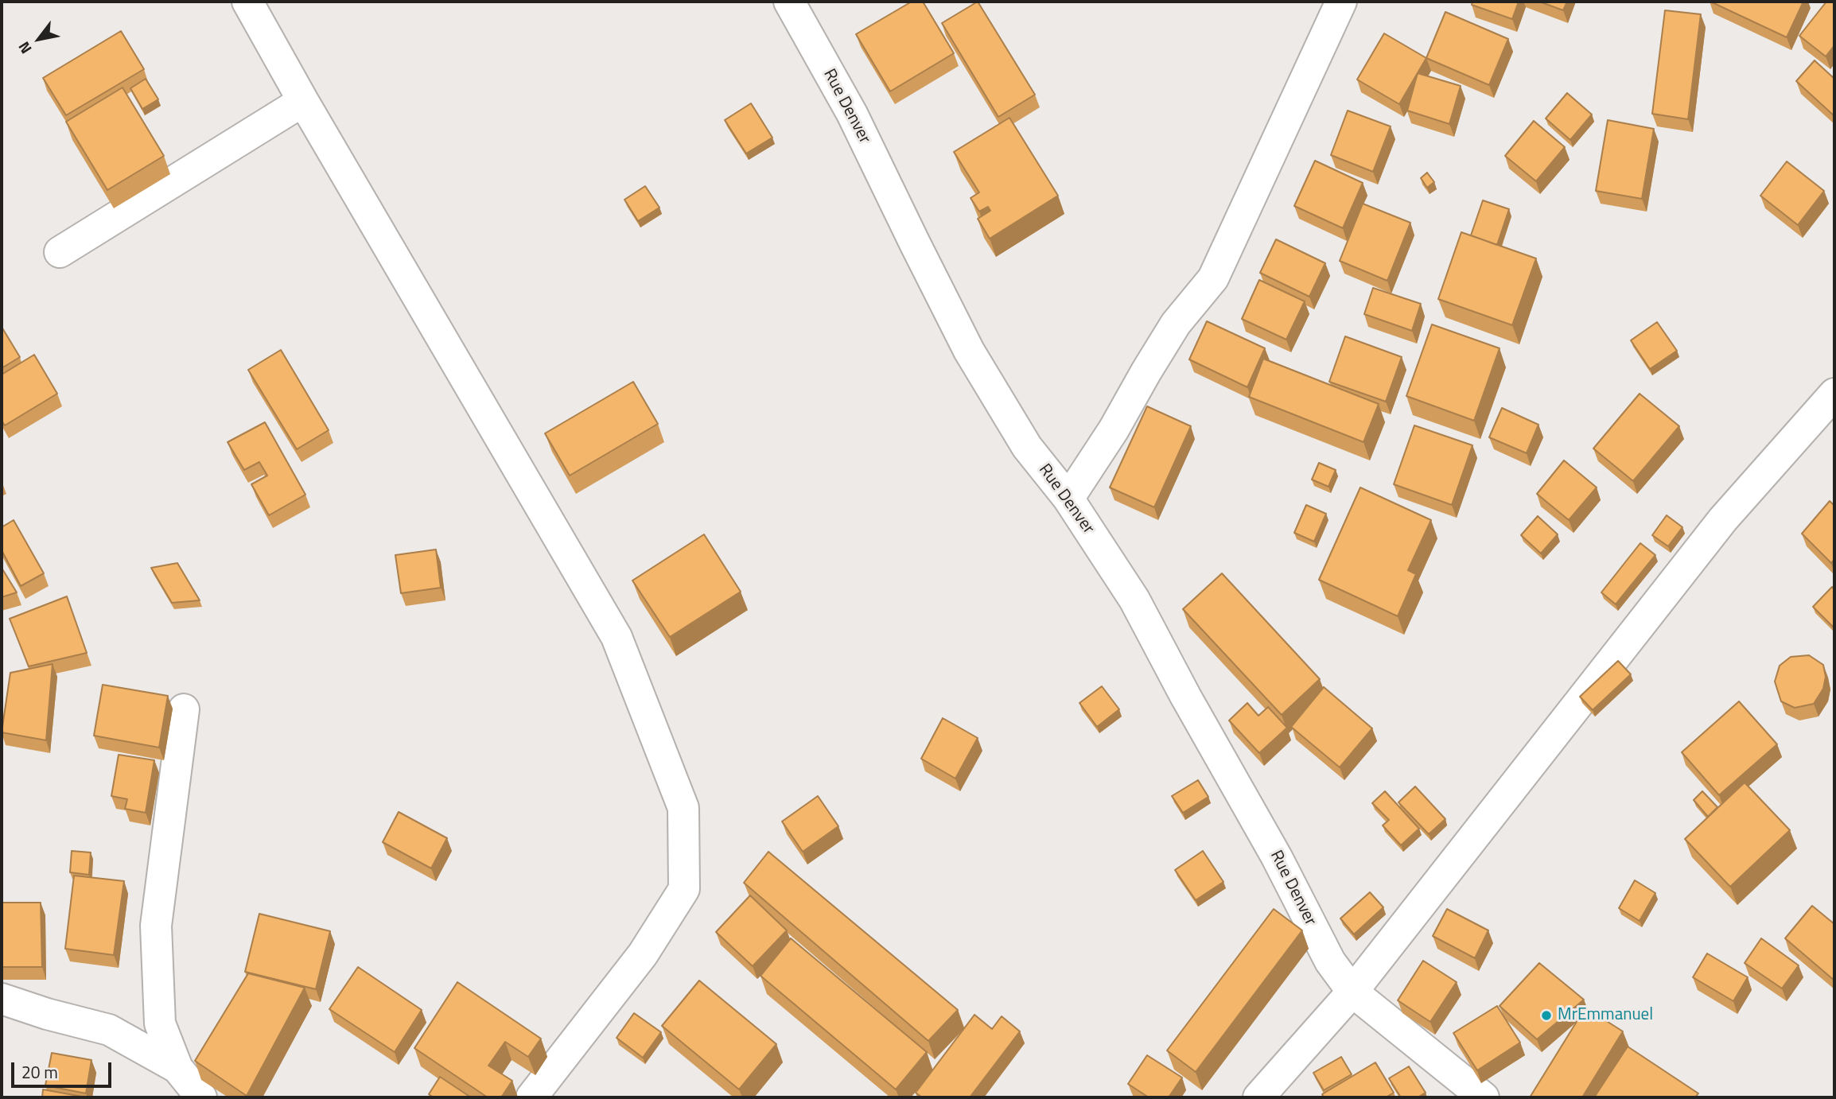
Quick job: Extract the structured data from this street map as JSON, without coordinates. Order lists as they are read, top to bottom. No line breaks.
{"streets":{"street":["Rue Denver"]},"places":["MrEmmanuel"],"scale_bar":"20 m","north":"bottom left"}
